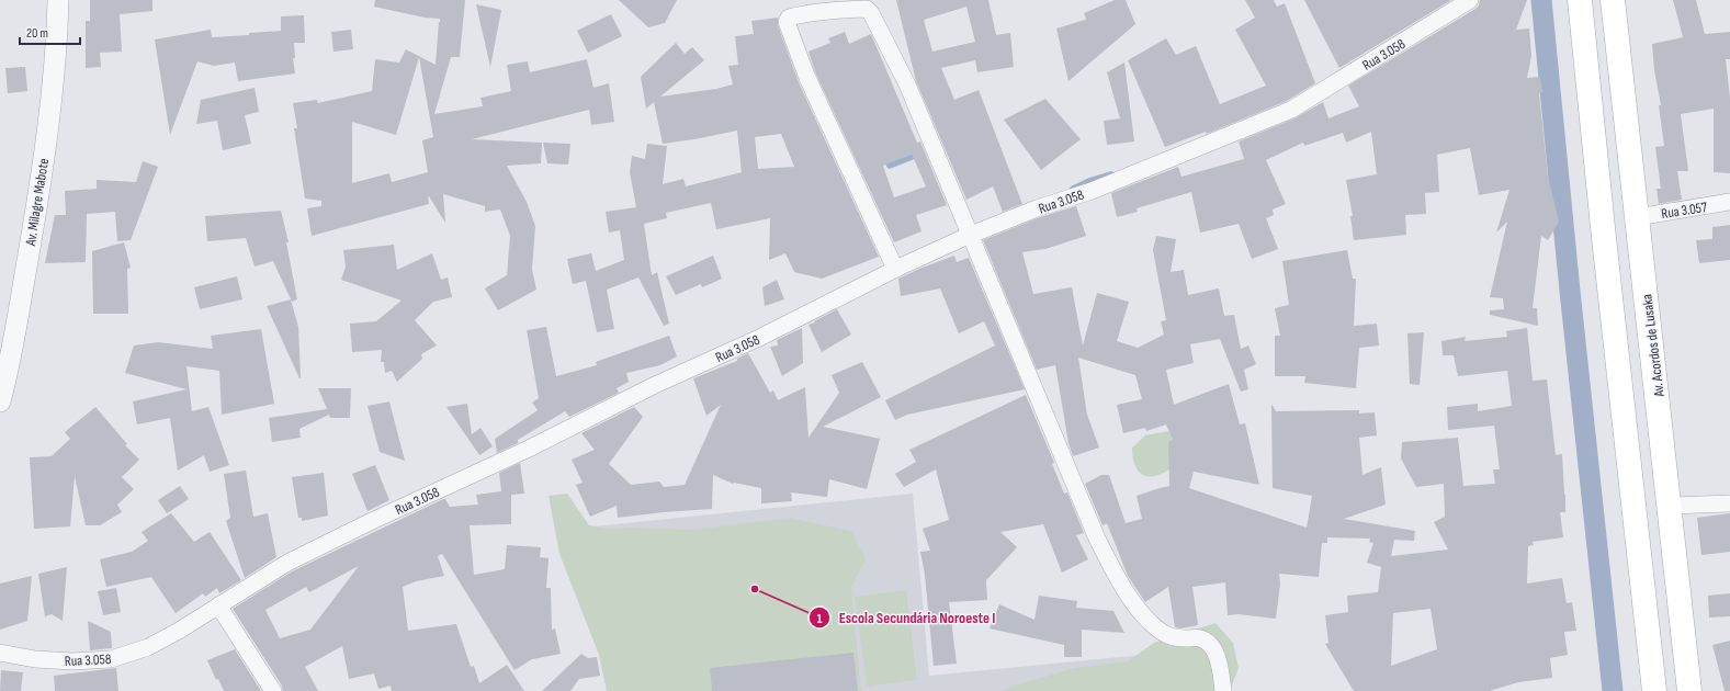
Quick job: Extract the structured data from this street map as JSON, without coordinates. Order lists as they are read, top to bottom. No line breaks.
{"streets":{"main road":["Av. Acordos de Lusaka"],"street":["Rua 3.058","Av. Milagre Mabote","Rua 3.057"]},"crossings":[["Rua 3.057","Av. Acordos de Lusaka"]],"places":["Escola Secundária Noroeste I"],"scale_bar":"20 m"}
